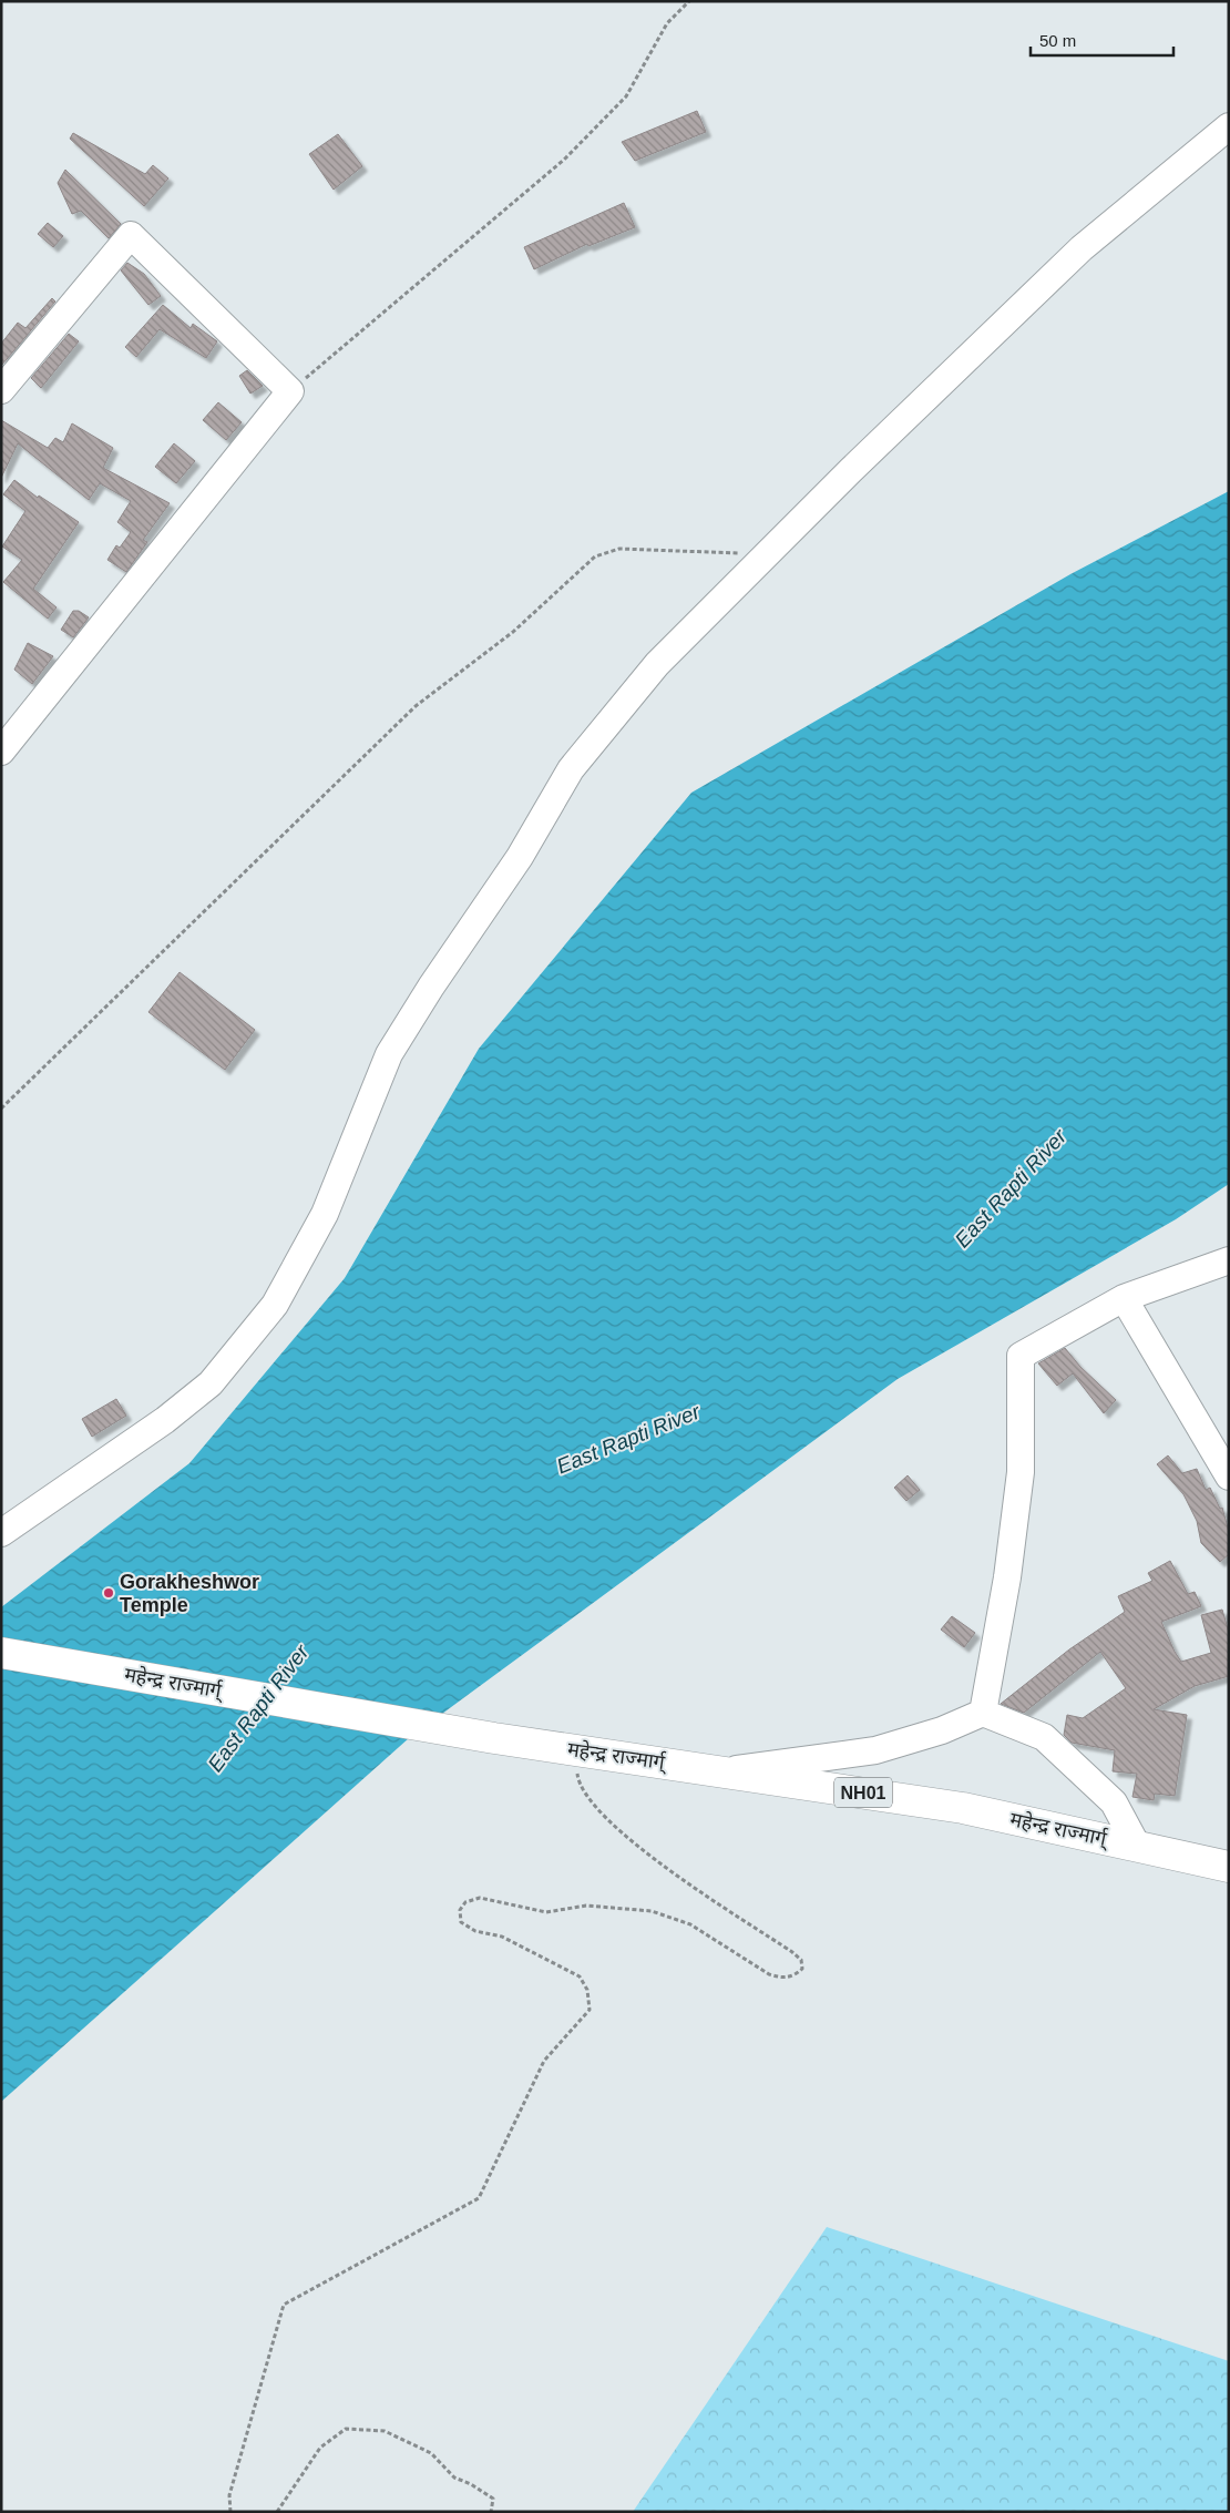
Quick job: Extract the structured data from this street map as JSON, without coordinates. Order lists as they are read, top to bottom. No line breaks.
{"streets":{"highway":["महेन्द्र राज्मार्ग्","NH01"]},"water":["East Rapti River"],"places":["Gorakheshwor Temple"],"scale_bar":"50 m"}
